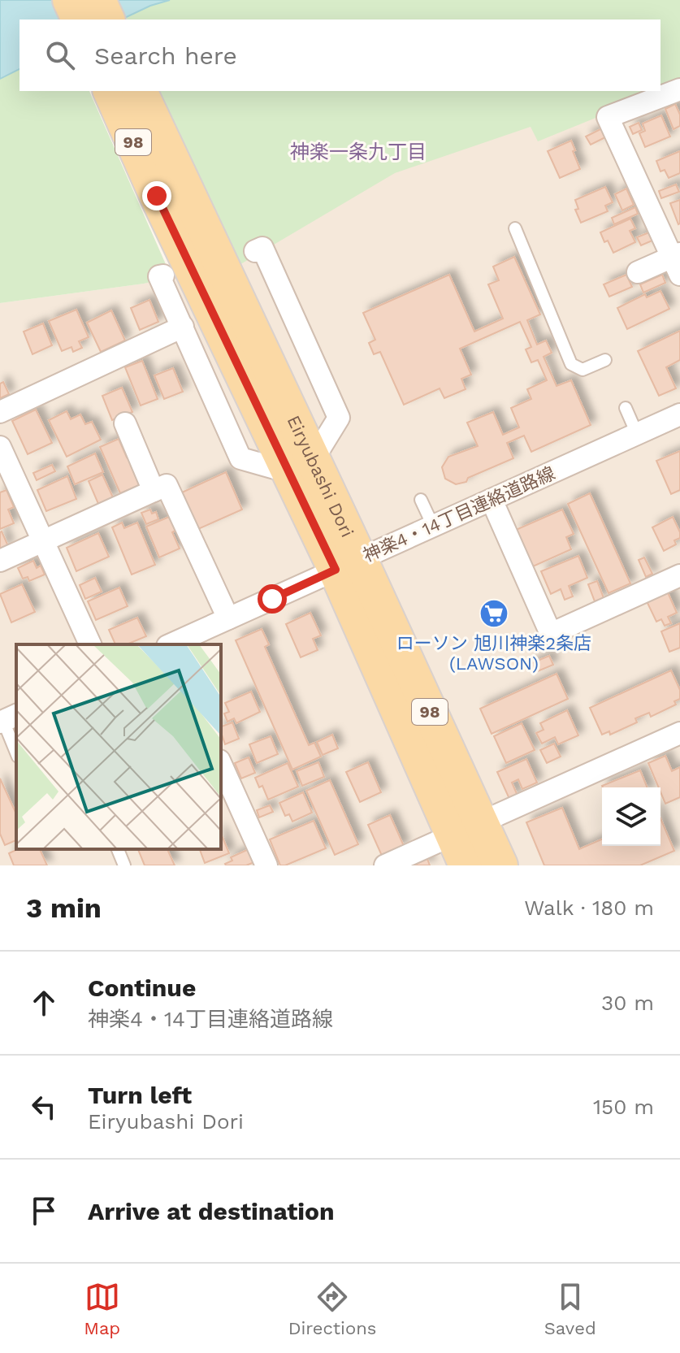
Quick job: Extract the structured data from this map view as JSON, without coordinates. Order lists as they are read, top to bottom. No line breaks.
{"streets":{"main road":["98","Eiryubashi Dori"],"street":["神楽4・14丁目連絡道路線"]},"crossings":[["Eiryubashi Dori","神楽4・14丁目連絡道路線"]],"districts":["神楽一条九丁目"],"places":{"supermarket":["ローソン 旭川神楽2条店 (LAWSON)"]},"page":{"search":"Search here","heading":["3 min","Walk · 180 m"],"list":[["Continue","神楽4・14丁目連絡道路線","30 m"],["Turn left","Eiryubashi Dori","150 m"],"Arrive at destination"],"nav":["Map","Directions","Saved"]}}
